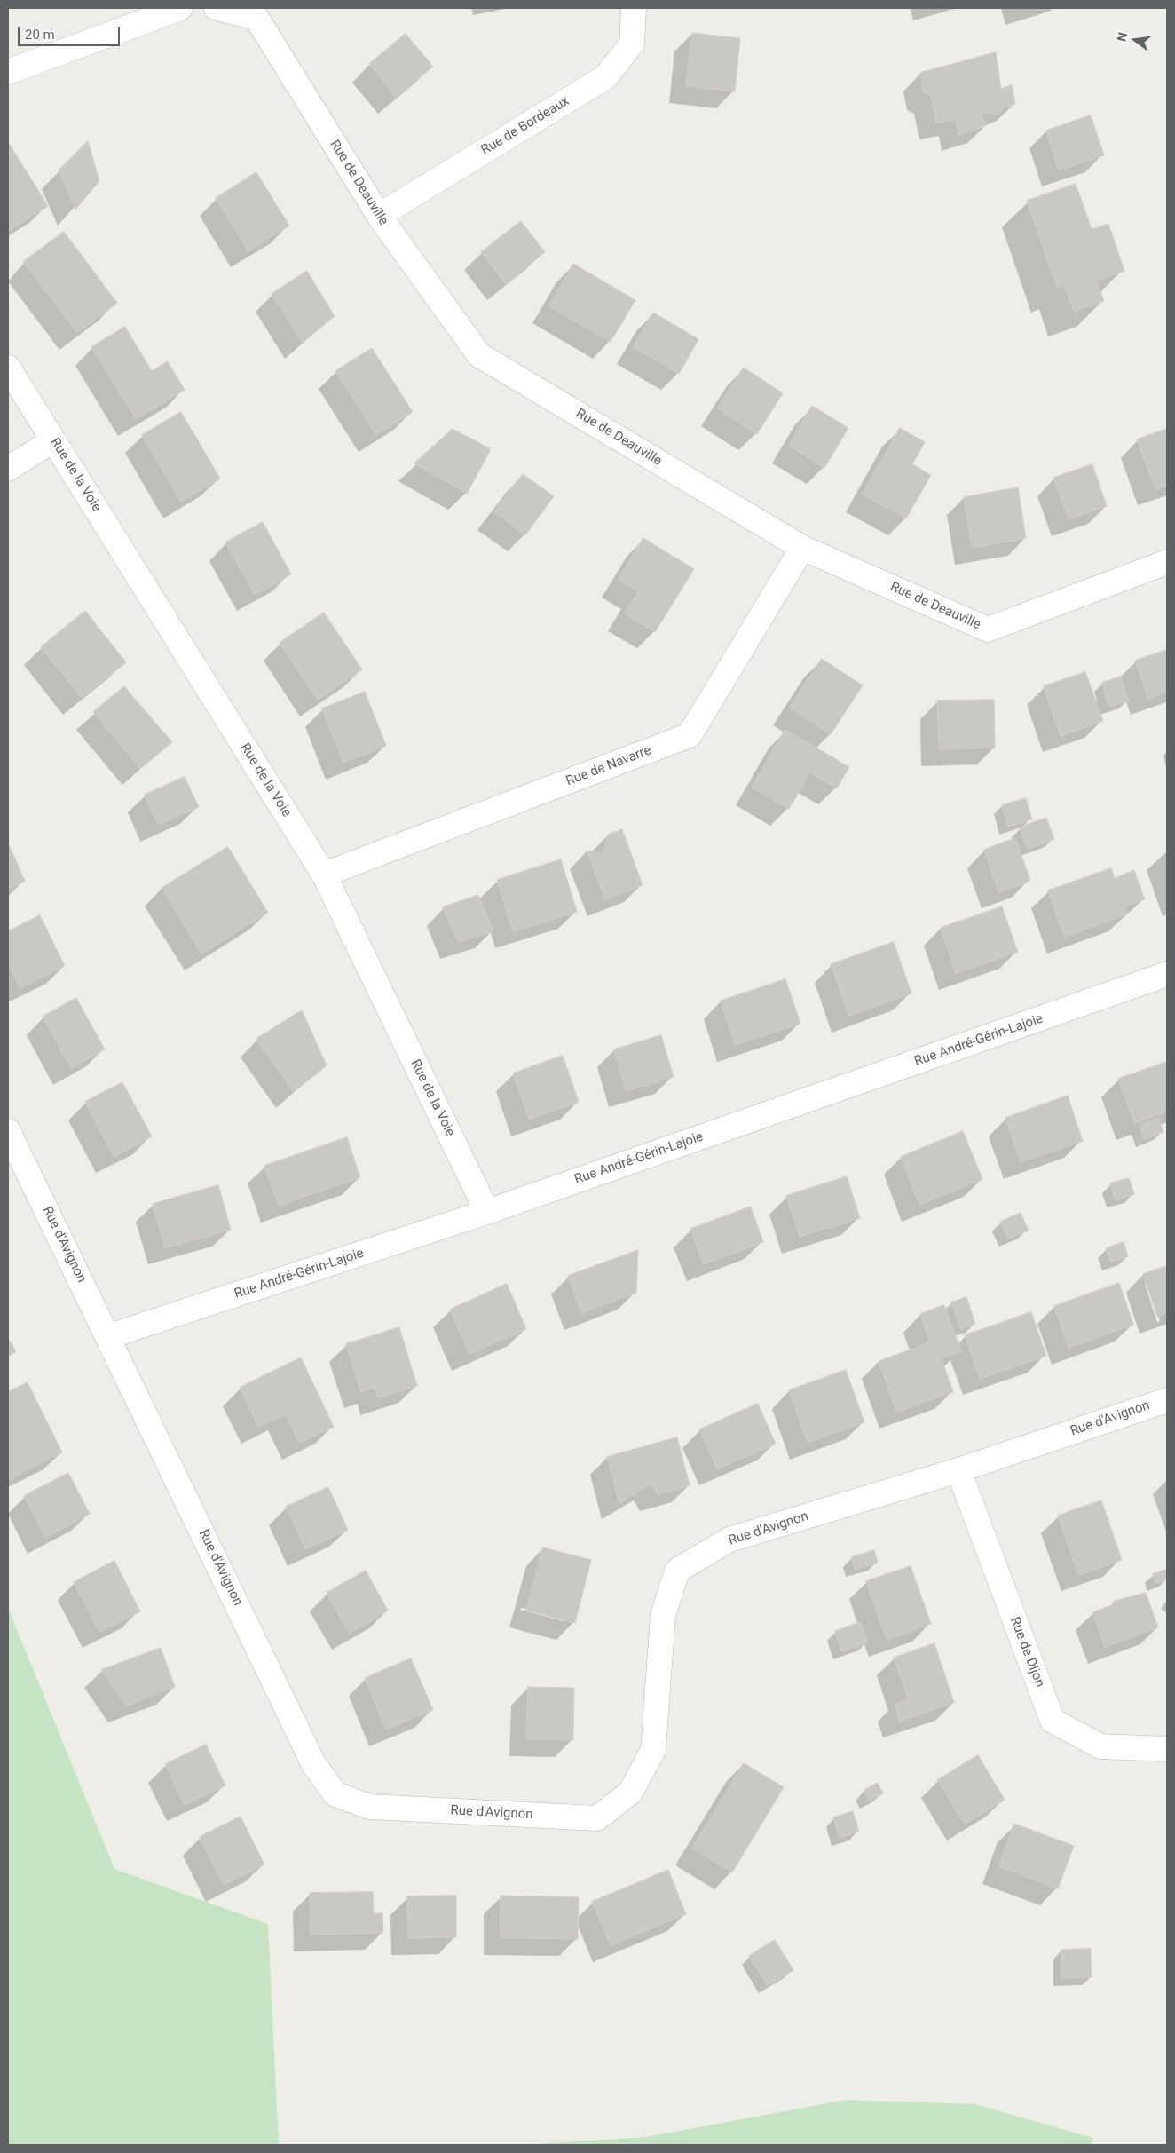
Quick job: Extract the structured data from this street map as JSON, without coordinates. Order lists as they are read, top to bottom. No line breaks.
{"streets":{"street":["Rue de Bordeaux","Rue de Deauville","Rue de la Voie","Rue de Navarre","Rue André-Gérin-Lajoie","Rue d'Avignon","Rue de Dijon"]},"crossings":[["Rue de Bordeaux","Rue de Deauville"],["Rue de Deauville","Rue de Navarre"],["Rue de la Voie","Rue de Navarre"],["Rue de la Voie","Rue André-Gérin-Lajoie"],["Rue André-Gérin-Lajoie","Rue d'Avignon"],["Rue d'Avignon","Rue de Dijon"]],"scale_bar":"20 m","north":"left"}
